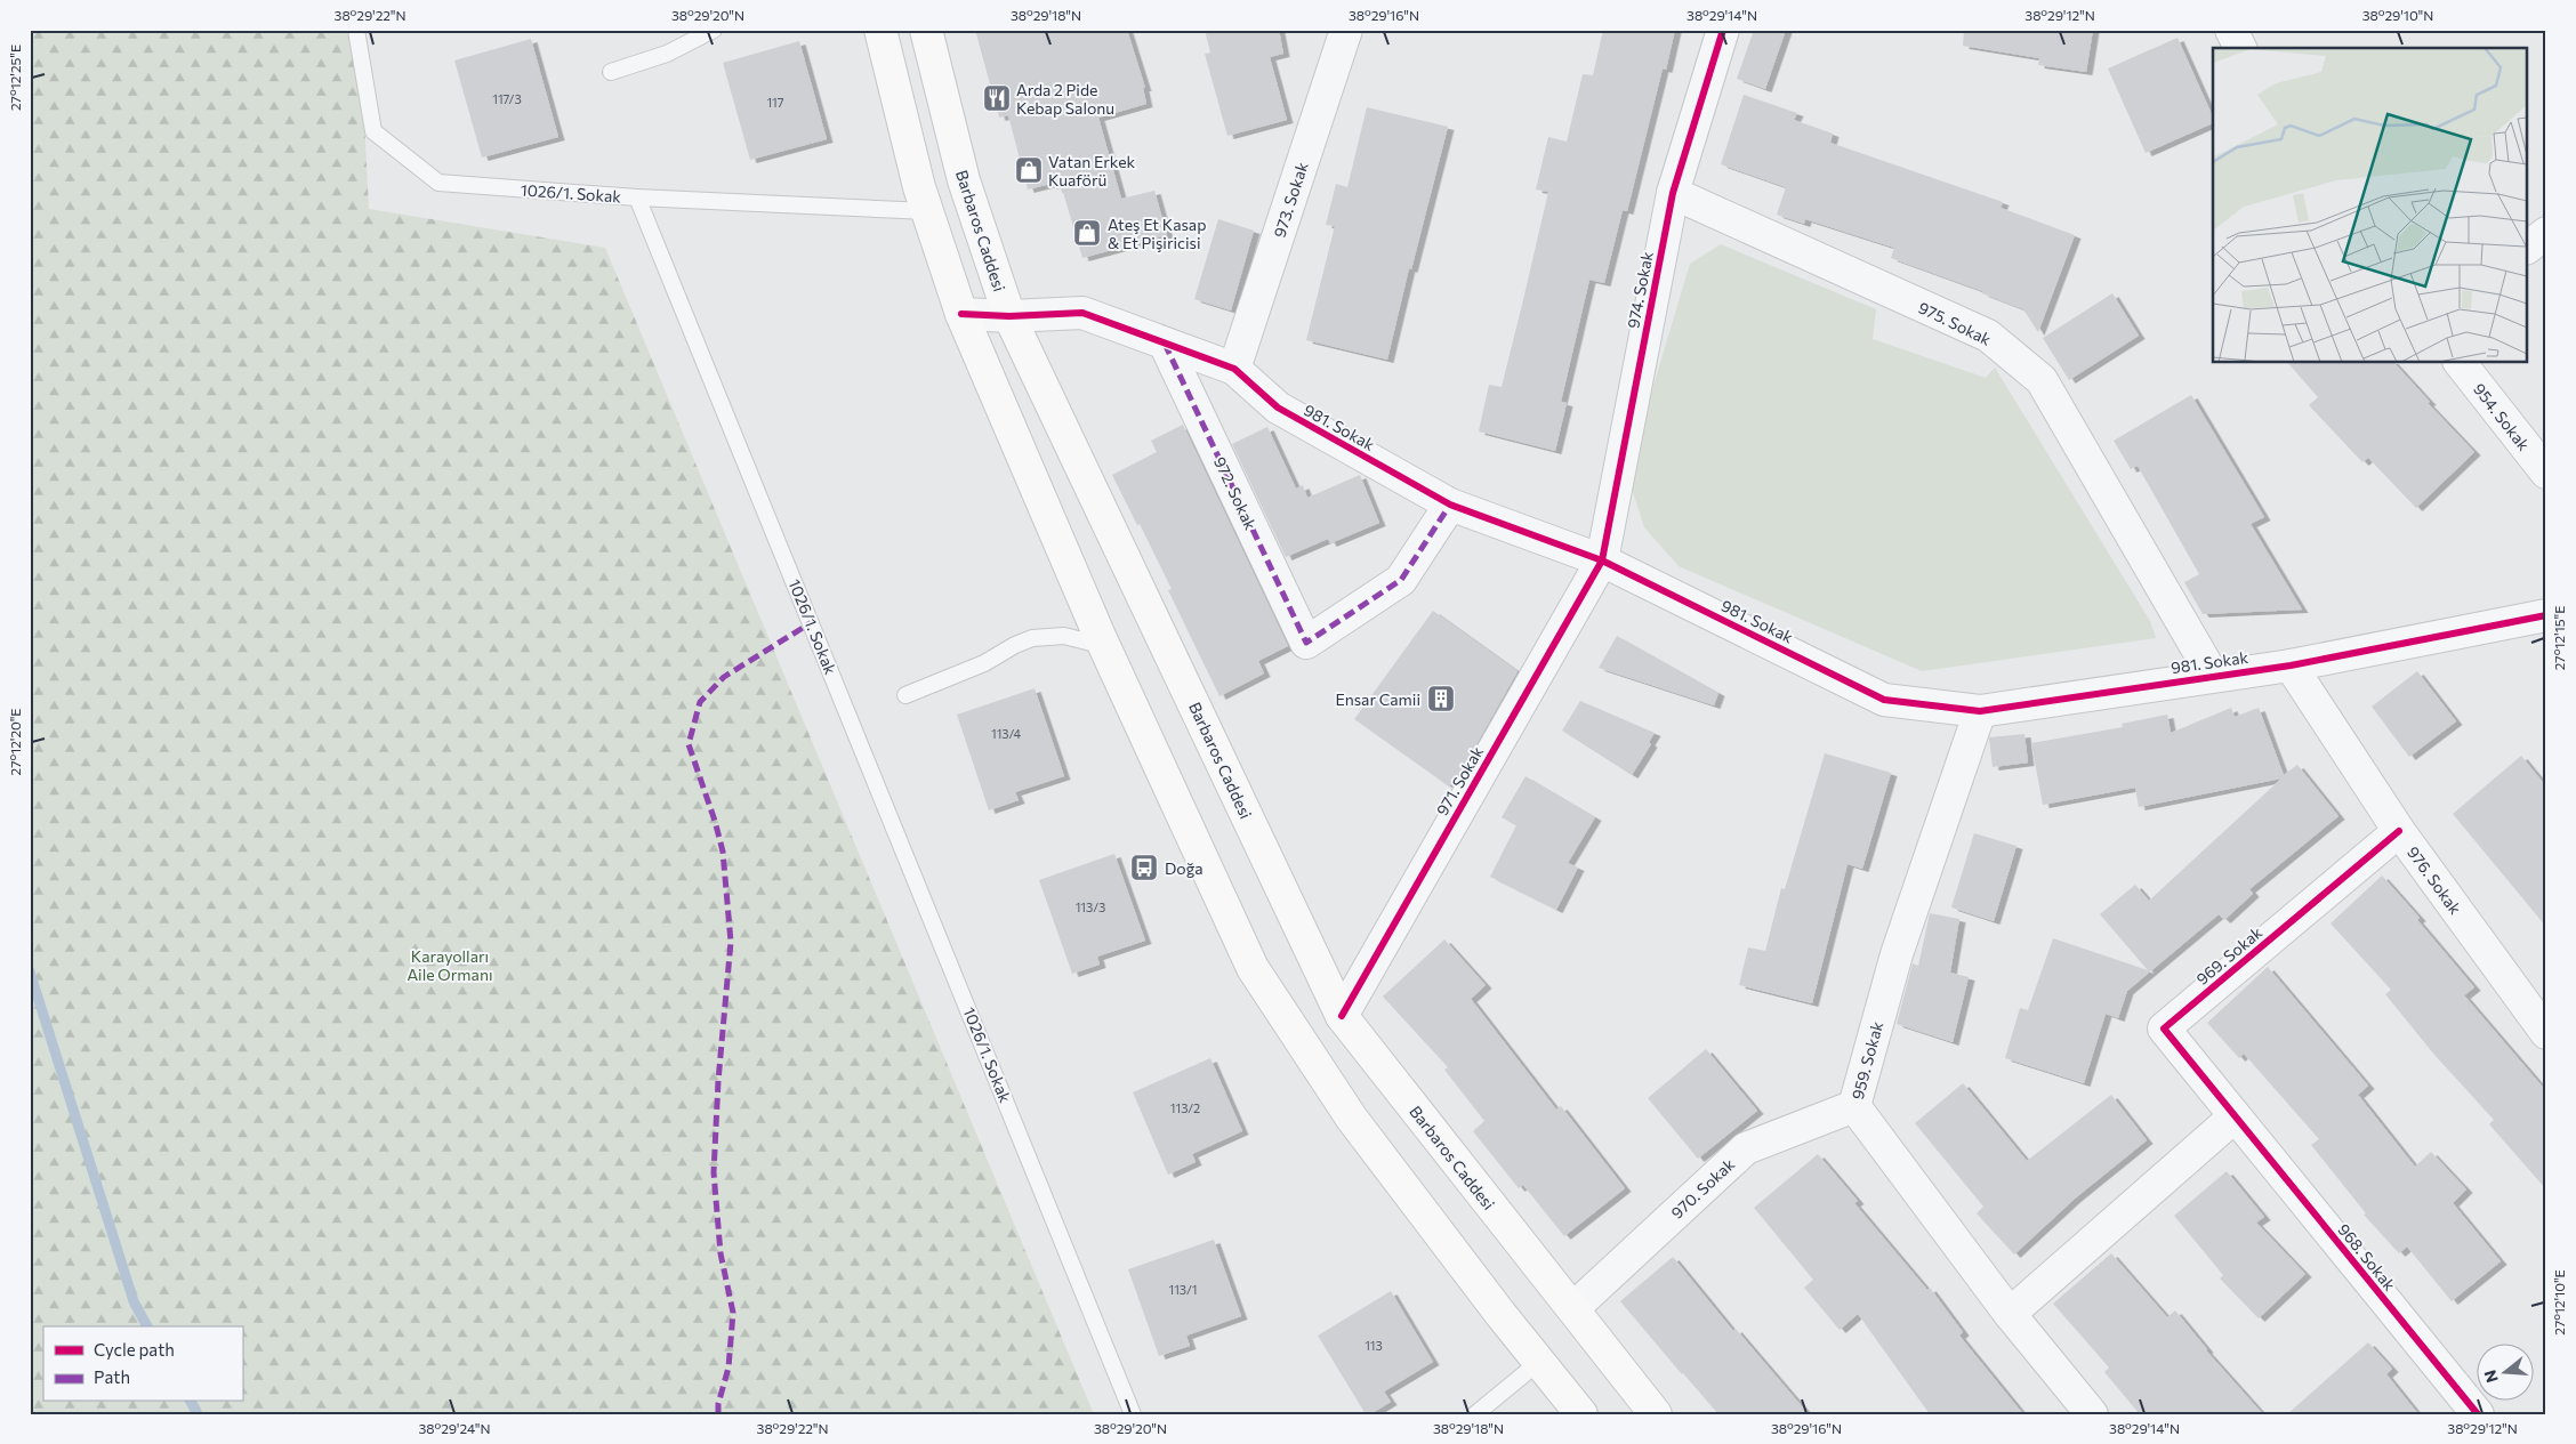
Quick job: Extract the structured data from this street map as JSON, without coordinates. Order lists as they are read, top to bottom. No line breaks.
{"streets":{"main road":["Barbaros Caddesi"],"street":["973. Sokak","974. Sokak","975. Sokak","954. Sokak","981. Sokak","972. Sokak","971. Sokak","976. Sokak","969. Sokak","959. Sokak","970. Sokak","968. Sokak"],"lane":["1026/1. Sokak"]},"crossings":[["973. Sokak","981. Sokak"],["Barbaros Caddesi","981. Sokak"],["Barbaros Caddesi","971. Sokak"],["Barbaros Caddesi","970. Sokak"],["974. Sokak","975. Sokak"],["974. Sokak","981. Sokak"],["974. Sokak","971. Sokak"],["975. Sokak","981. Sokak"],["981. Sokak","972. Sokak"],["981. Sokak","971. Sokak"],["981. Sokak","976. Sokak"],["981. Sokak","959. Sokak"],["976. Sokak","969. Sokak"],["969. Sokak","968. Sokak"],["959. Sokak","970. Sokak"]],"parks":["Karayolları Aile Ormanı"],"places":{"restaurant":["Arda 2 Pide Kebap Salonu"],"shop":["Vatan Erkek Kuaförü","Ateş Et Kasap & Et Pişiricisi"],"building":["Ensar Camii"],"bus stop":["Doğa"]},"house_numbers":["117/3","117","113/4","113/3","113/2","113/1","113"],"legend":["Cycle path","Path"],"north":"left","coordinates":["38°29'22\"N","38°29'20\"N","38°29'18\"N","38°29'16\"N","38°29'14\"N","38°29'12\"N","38°29'10\"N","27°12'25\"E","27°12'15\"E","27°12'20\"E","27°12'10\"E","38°29'24\"N"]}
